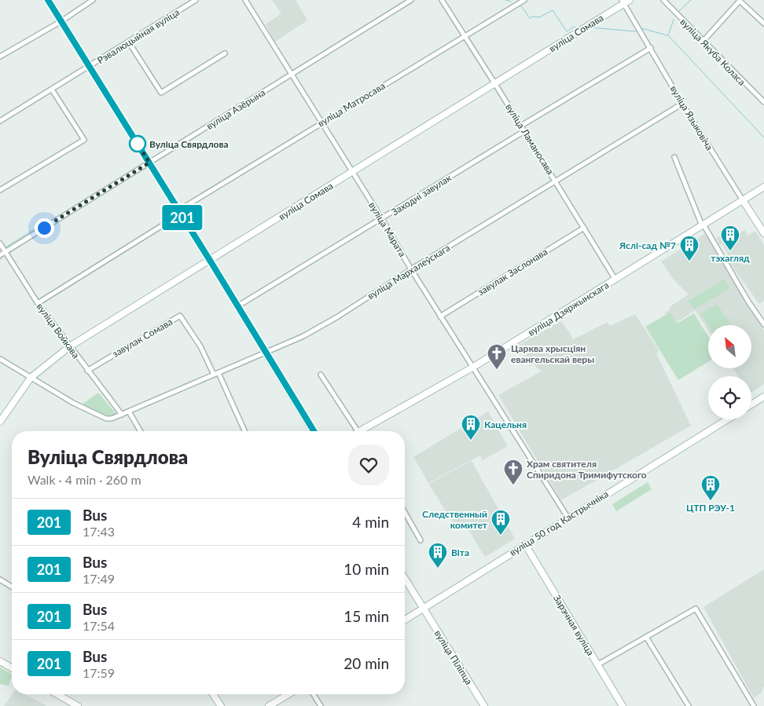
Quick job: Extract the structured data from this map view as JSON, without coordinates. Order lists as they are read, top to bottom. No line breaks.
{"streets":{"street":["вуліца Сомава","Рэвалюцыйная вуліца","вуліца Якуба Коласа","вуліца Матросава","вуліца Азёрына","вуліца Языковіча","вуліца Ламаносава","Заходні завулак","вуліца Марата","вуліца Мархалеўскага","завулак Заслонава","вуліца Дзяржынскага","вуліца Войкава","завулак Сомава","вуліца 50 год Кастрычніка","Зарэчная вуліца","вуліца Піліпца"]},"crossings":[["вуліца Сомава","вуліца Языковіча"],["вуліца Сомава","вуліца Ламаносава"],["вуліца Сомава","вуліца Марата"],["вуліца Сомава","вуліца Мархалеўскага"],["вуліца Сомава","вуліца Войкава"],["вуліца Матросава","вуліца Ламаносава"],["вуліца Матросава","вуліца Марата"],["вуліца Матросава","вуліца Войкава"],["вуліца Азёрына","вуліца Марата"],["вуліца Азёрына","вуліца Войкава"],["вуліца Языковіча","вуліца Мархалеўскага"],["вуліца Языковіча","вуліца Дзяржынскага"],["вуліца Ламаносава","Заходні завулак"],["вуліца Ламаносава","вуліца Мархалеўскага"],["вуліца Ламаносава","завулак Заслонава"],["вуліца Ламаносава","вуліца Дзяржынскага"],["Заходні завулак","вуліца Марата"],["вуліца Марата","вуліца Мархалеўскага"],["вуліца Марата","завулак Заслонава"],["вуліца Марата","вуліца Дзяржынскага"],["вуліца Марата","вуліца 50 год Кастрычніка"],["вуліца Мархалеўскага","вуліца Войкава"],["вуліца Мархалеўскага","завулак Сомава"],["вуліца Войкава","завулак Сомава"],["вуліца 50 год Кастрычніка","Зарэчная вуліца"],["вуліца 50 год Кастрычніка","вуліца Піліпца"]],"places":{"other":["Вуліца Свярдлова"],"building":["тэхагляд","Яслі-сад №7","Кацельня","ЦТП РЭУ-1","Следственный комитет","Віта"],"church":["Царква хрысціян евангельскай веры","Храм святителя Спиридона Тримифутского"]},"lines":["bus line 201"],"north":"top left","page":{"on_map":"201","heading":["Вуліца Свярдлова","Walk · 4 min · 260 m"],"list":[{"mark":"201","name":"Bus","note":"17:43","value":"4 min"},{"mark":"201","name":"Bus","note":"17:49","value":"10 min"},{"mark":"201","name":"Bus","note":"17:54","value":"15 min"},{"mark":"201","name":"Bus","note":"17:59","value":"20 min"}]}}
